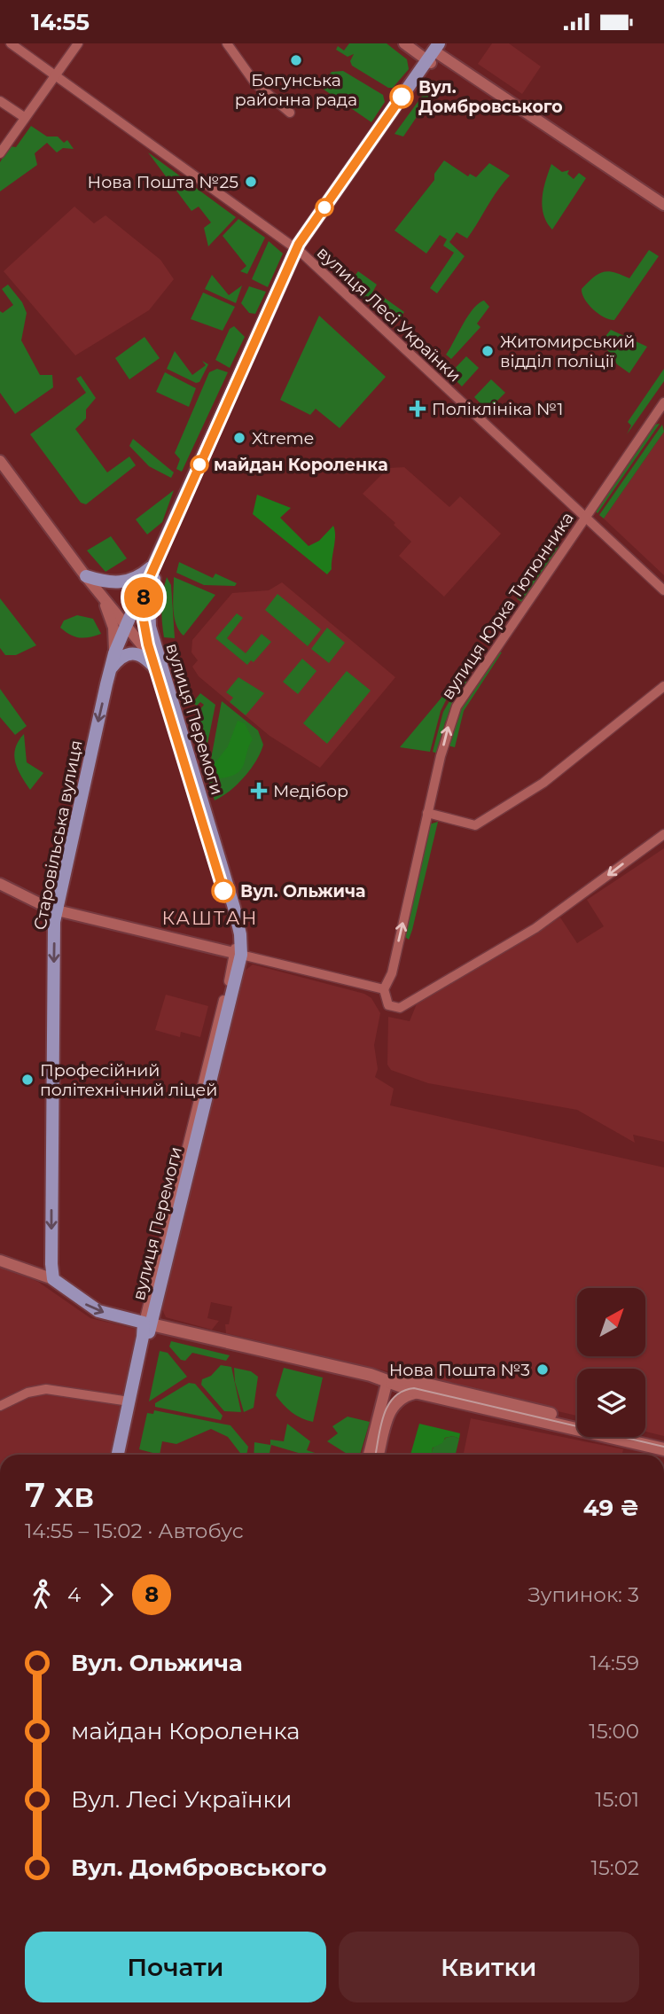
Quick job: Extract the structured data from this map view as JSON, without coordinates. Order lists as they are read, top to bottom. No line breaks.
{"streets":{"main road":["вулиця Перемоги","Старовільська вулиця"],"street":["вулиця Лесі Українки","вулиця Юрка Тютюнника"]},"crossings":[["вулиця Лесі Українки","вулиця Юрка Тютюнника"],["вулиця Лесі Українки","вулиця Перемоги"]],"one_way":["вулиця Юрка Тютюнника","Старовільська вулиця"],"districts":["КАШТАН"],"places":{"other":["Богунська районна рада","Вул. Домбровського","Нова Пошта №25","Житомирський відділ поліції","Xtreme","майдан Короленка","Вул. Ольжича","Професійний політехнічний ліцей","Нова Пошта №3"],"health":["Поліклініка №1","Медібор"]},"lines":["bus line 8"],"north":"top right","page":{"status":"14:55","on_map":"8","heading":["7 хв","14:55 – 15:02 · Автобус","49 ₴"],"legs":["4","8","Зупинок: 3"],"list":[{"name":"Вул. Ольжича","value":"14:59"},{"name":"майдан Короленка","value":"15:00"},{"name":"Вул. Лесі Українки","value":"15:01"},{"name":"Вул. Домбровського","value":"15:02"}],"buttons":["Почати","Квитки"]}}
